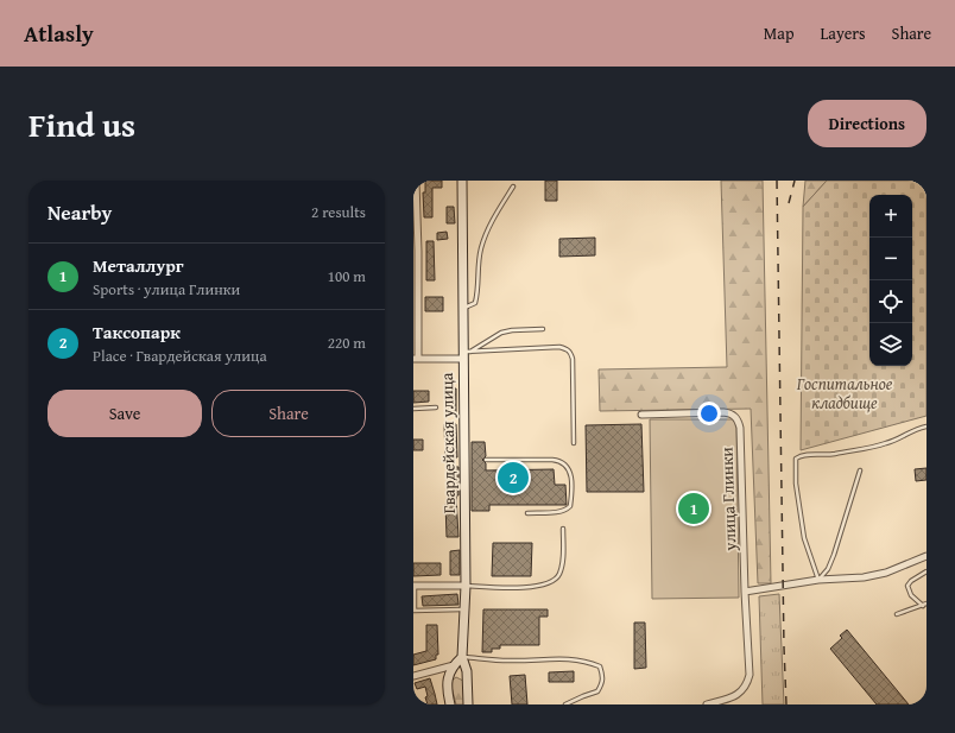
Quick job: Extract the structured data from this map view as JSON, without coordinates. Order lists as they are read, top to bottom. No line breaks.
{"streets":{"street":["Гвардейская улица","улица Глинки"]},"parks":["Госпитальное кладбище"],"page":{"header":"Atlasly","nav":["Map","Layers","Share"],"title":"Find us","buttons":["Directions",["Save","Share"]],"heading":["Nearby","2 results"],"map_buttons":["+","−"],"list":[{"mark":"1","name":"Металлург","note":"Sports · улица Глинки","value":"100 m"},{"mark":"2","name":"Таксопарк","note":"Place · Гвардейская улица","value":"220 m"}],"pins":["2","1"]}}
